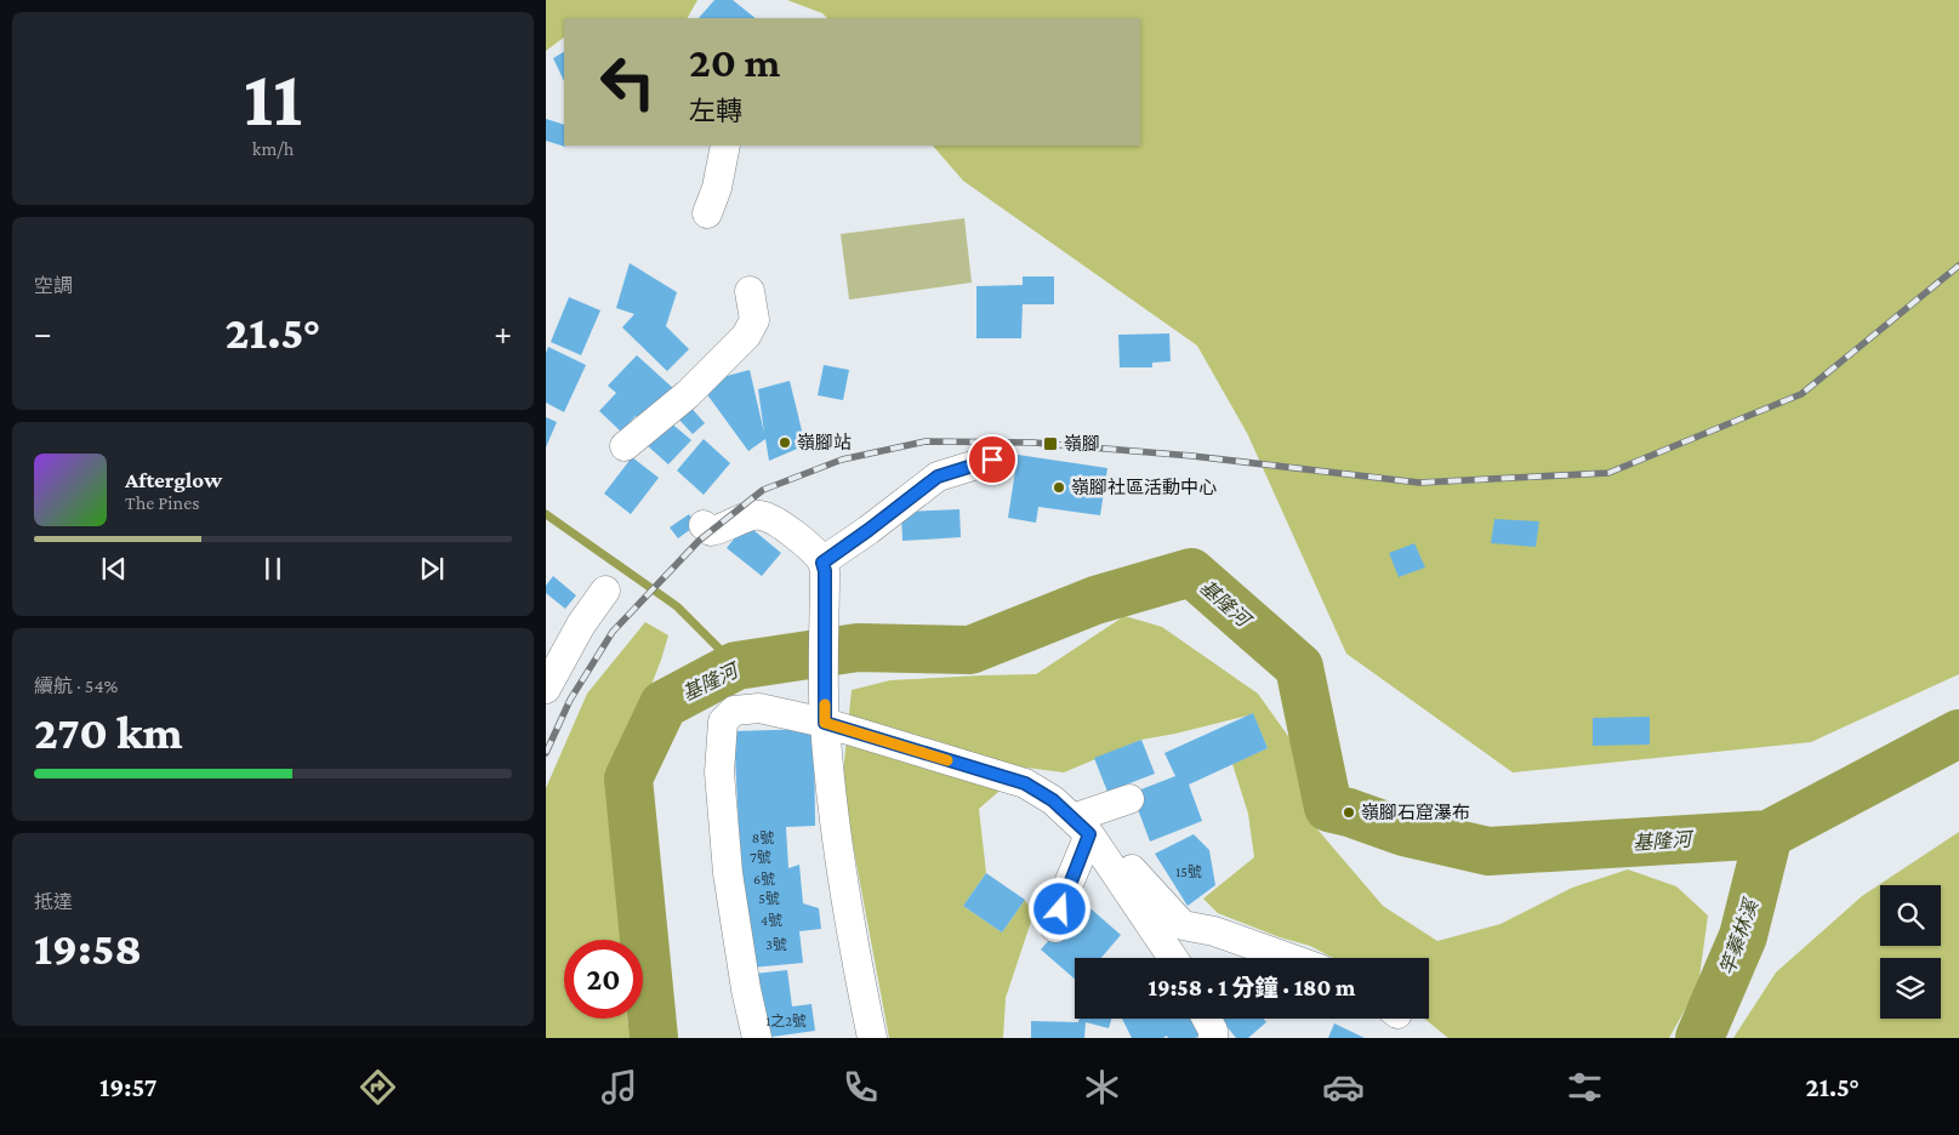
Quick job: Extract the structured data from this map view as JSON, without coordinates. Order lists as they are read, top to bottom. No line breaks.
{"water":["基隆河","竿蓁林溪"],"places":{"other":["嶺腳站","嶺腳社區活動中心","嶺腳石窟瀑布"],"transit":["嶺腳"]},"house_numbers":["8號","7號","15號","6號","5號","4號","3號","1之2號"],"page":{"tile":[["11","km/h"],"空調",["續航 · 54%","270 km"],["抵達","19:58"]],"turn":["20 m","左轉"],"heat":["−","21.5°","+"],"song":["Afterglow","The Pines"],"limit":"20","trip":"19:58 · 1 分鐘 · 180 m","tabs":["19:57","21.5°"]}}
